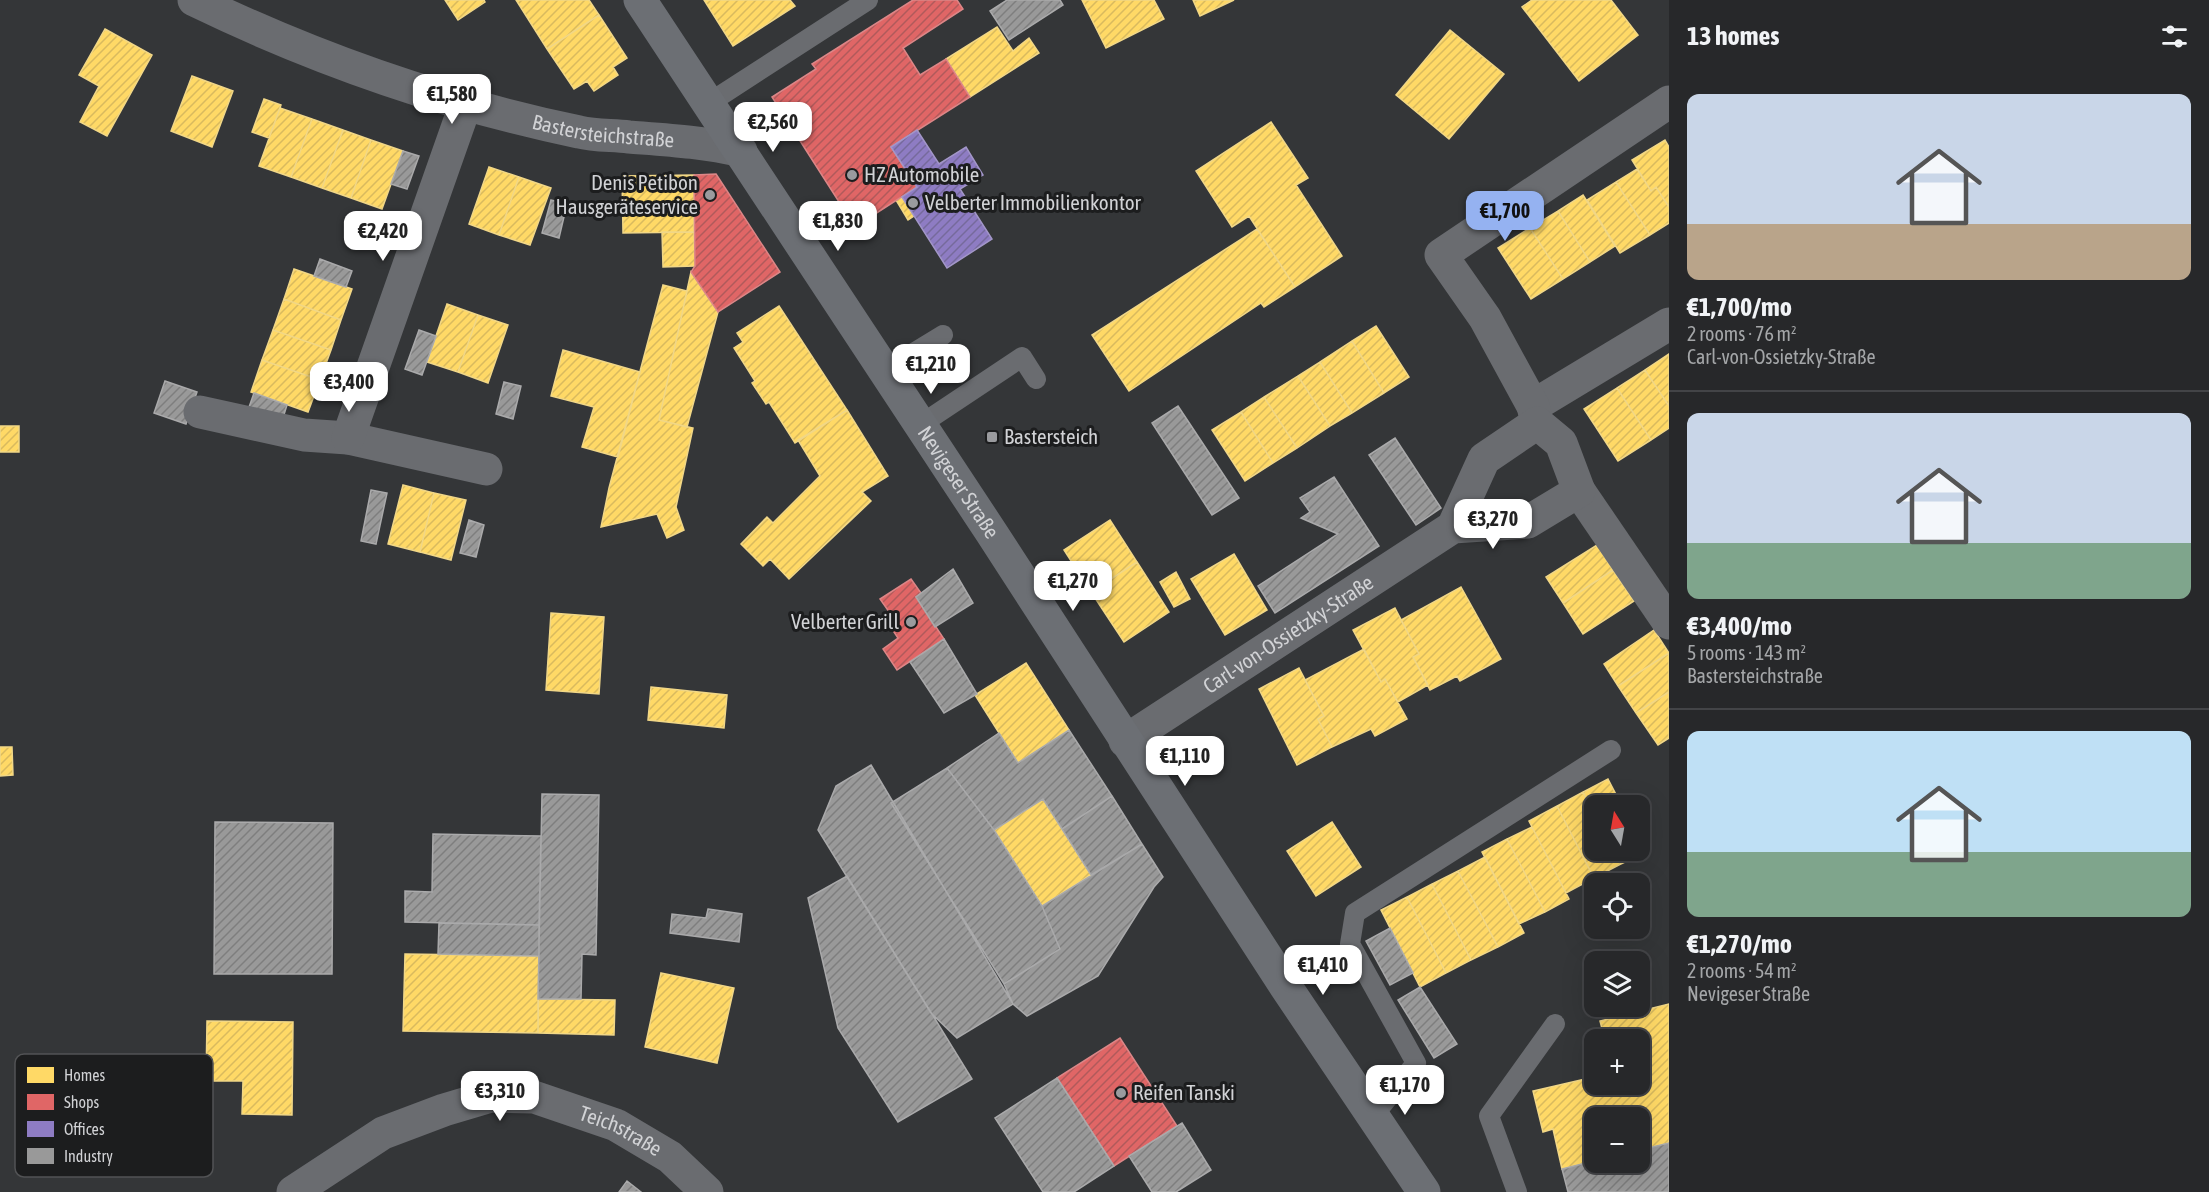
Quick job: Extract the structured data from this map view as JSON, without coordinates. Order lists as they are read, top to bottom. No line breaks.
{"streets":{"main road":["Nevigeser Straße"],"street":["Bastersteichstraße","Carl-von-Ossietzky-Straße","Teichstraße"]},"crossings":[["Bastersteichstraße","Nevigeser Straße"],["Nevigeser Straße","Carl-von-Ossietzky-Straße"]],"places":{"other":["HZ Automobile","Denis Petibon Hausgeräteservice","Velberter Immobilienkontor","Velberter Grill","Reifen Tanski"],"transit":["Bastersteich"]},"legend":["Homes","Shops","Offices","Industry"],"north":"top","page":{"heading":"13 homes","list":[{"name":"€1,700/mo","note":"2 rooms · 76 m² · Carl-von-Ossietzky-Straße"},{"name":"€3,400/mo","note":"5 rooms · 143 m² · Bastersteichstraße"},{"name":"€1,270/mo","note":"2 rooms · 54 m² · Nevigeser Straße"}],"price":["€1,580","€2,560","€1,700","€1,830","€2,420","€1,210","€3,400","€3,270","€1,270","€1,110","€1,410","€1,170","€3,310"],"map_buttons":["+","−"]}}
